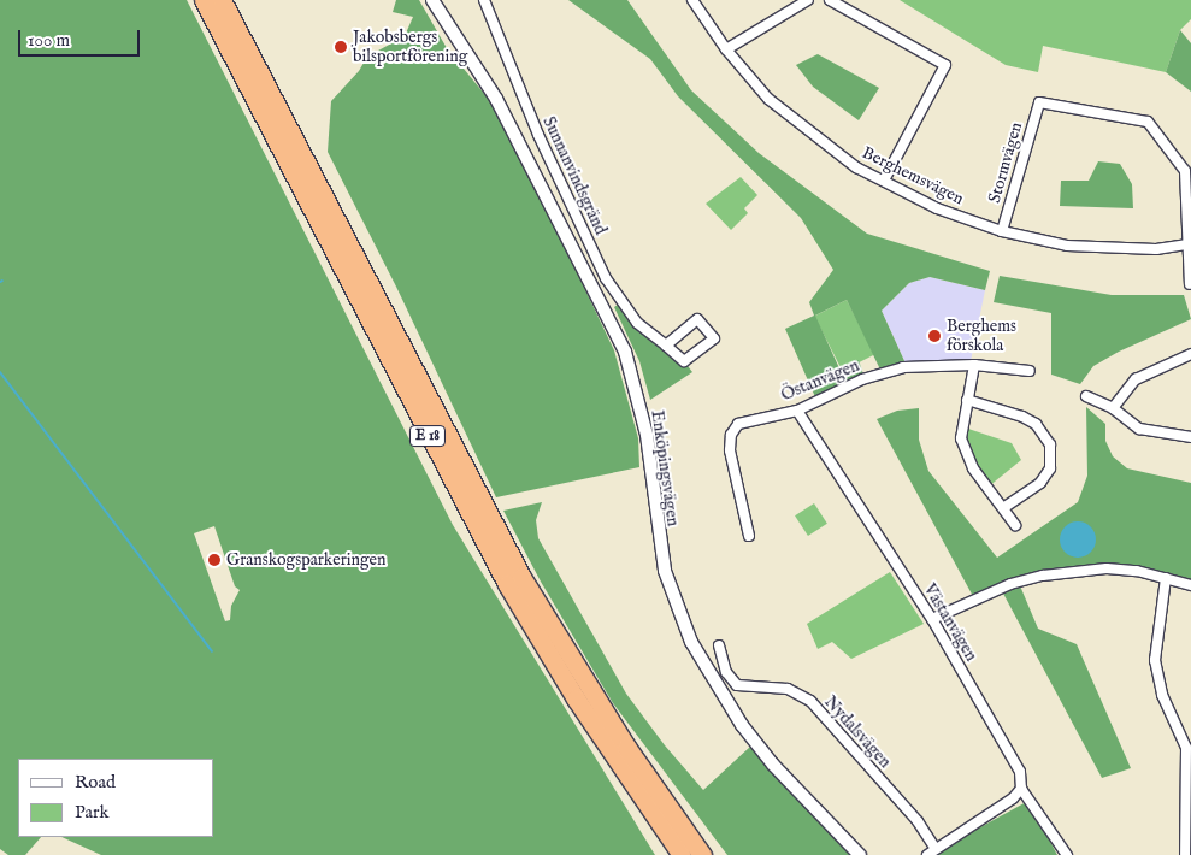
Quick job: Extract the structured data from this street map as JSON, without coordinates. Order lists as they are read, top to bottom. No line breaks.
{"streets":{"highway":["E 18"],"street":["Stormvägen","Sunnanvindsgränd","Berghemsvägen","Östanvägen","Enköpingsvägen","Västanvägen","Nydalsvägen"]},"crossings":[["Stormvägen","Berghemsvägen"],["Östanvägen","Västanvägen"]],"places":["Jakobsbergs bilsportförening","Berghems förskola","Granskogsparkeringen"],"legend":["Road","Park"],"scale_bar":"100 m"}
